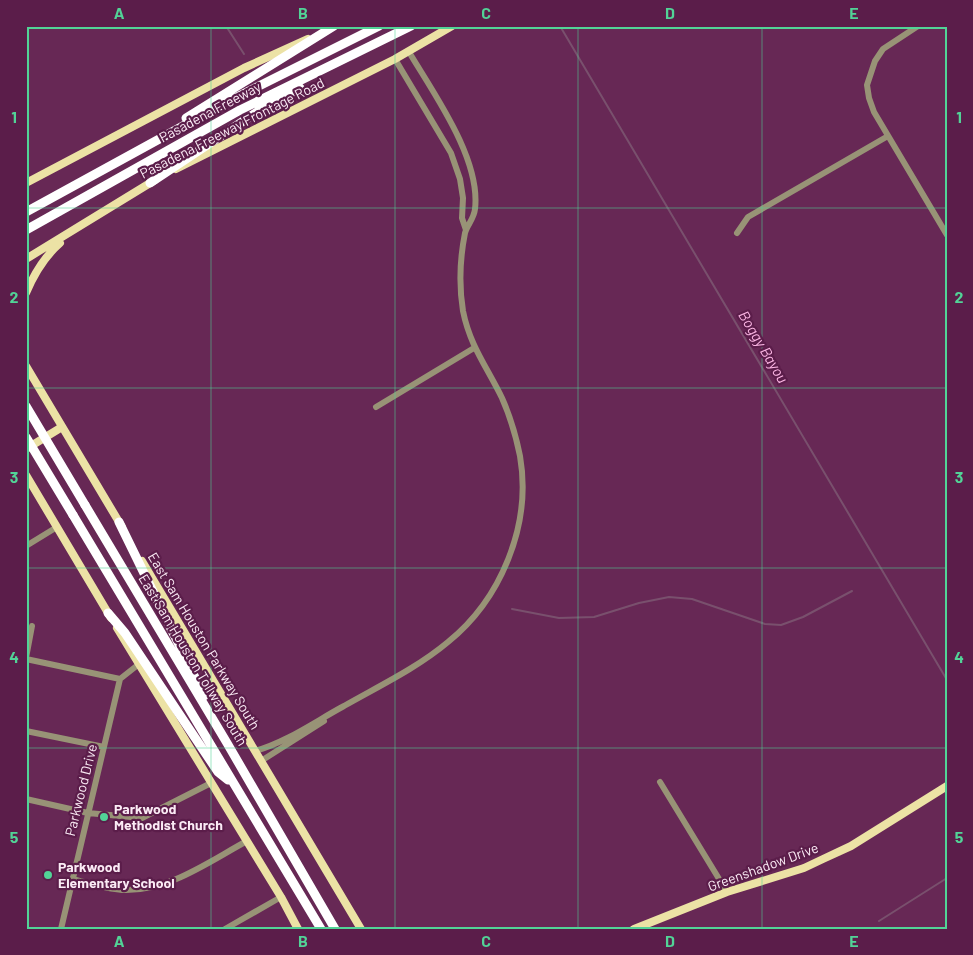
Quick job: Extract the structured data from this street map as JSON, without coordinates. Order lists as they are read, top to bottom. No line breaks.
{"streets":{"highway":["Pasadena Freeway","East Sam Houston Tollway South"],"main road":["Pasadena Freeway Frontage Road","East Sam Houston Parkway South","Greenshadow Drive"],"street":["Parkwood Drive"]},"water":["Boggy Bayou"],"places":["Parkwood Methodist Church","Parkwood Elementary School"],"grid":{"columns":["A","B","C","D","E"],"rows":["1","2","3","4","5"]}}
